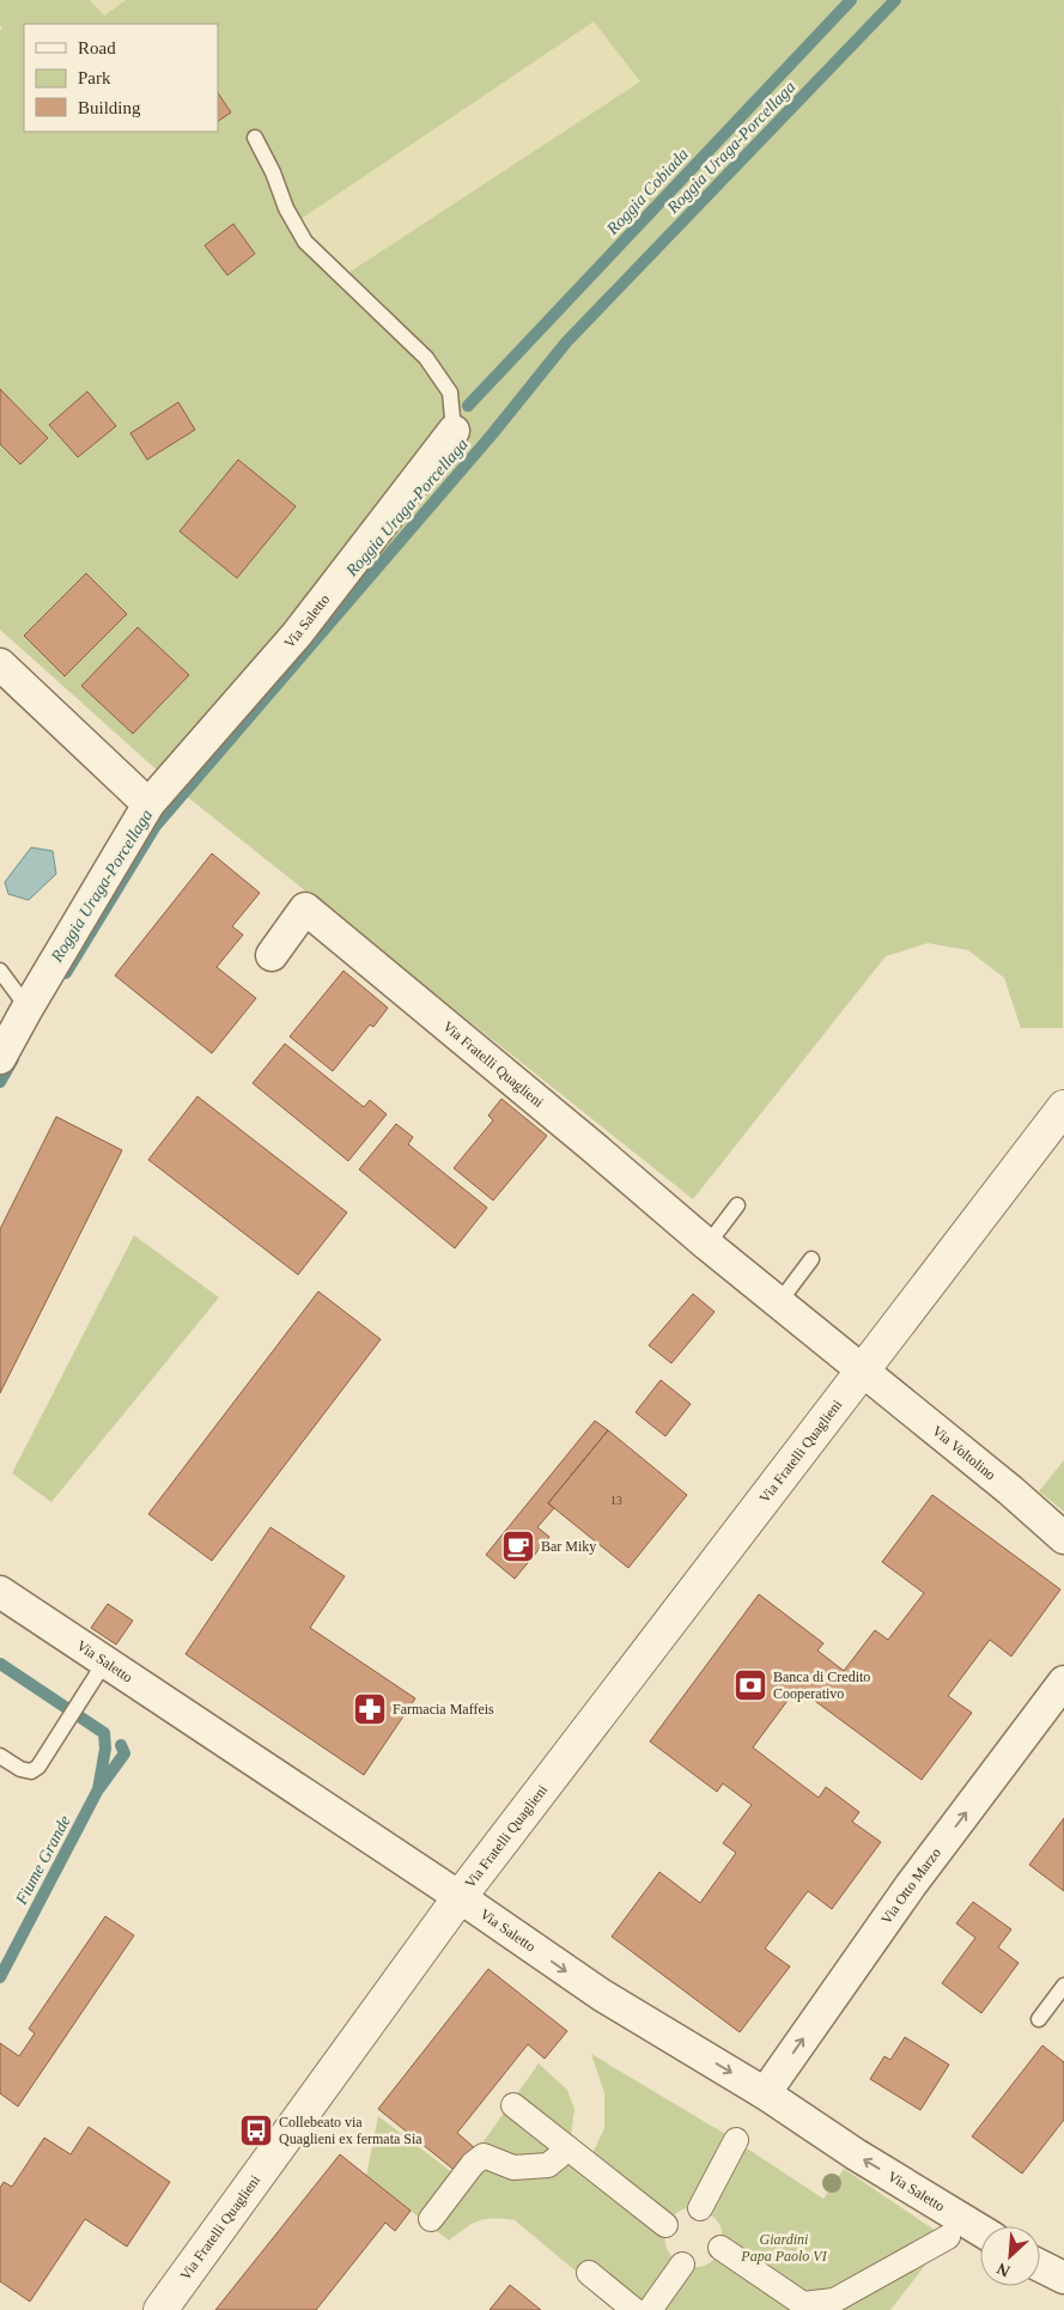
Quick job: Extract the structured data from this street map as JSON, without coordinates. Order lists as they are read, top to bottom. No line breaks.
{"streets":{"street":["Via Saletto","Via Fratelli Quaglieni","Via Voltolino","Via Otto Marzo"]},"crossings":[["Via Saletto","Via Fratelli Quaglieni"],["Via Saletto","Via Otto Marzo"],["Via Fratelli Quaglieni","Via Voltolino"]],"one_way":["Via Otto Marzo"],"water":["Roggia Uraga-Porcellaga","Roggia Cobiada","Fiume Grande"],"parks":["Giardini Papa Paolo VI"],"places":{"cafe":["Bar Miky"],"bank":["Banca di Credito Cooperativo"],"pharmacy":["Farmacia Maffeis"],"bus stop":["Collebeato via Quaglieni ex fermata Sia"]},"house_numbers":["13"],"legend":["Road","Park","Building"],"north":"bottom left"}
